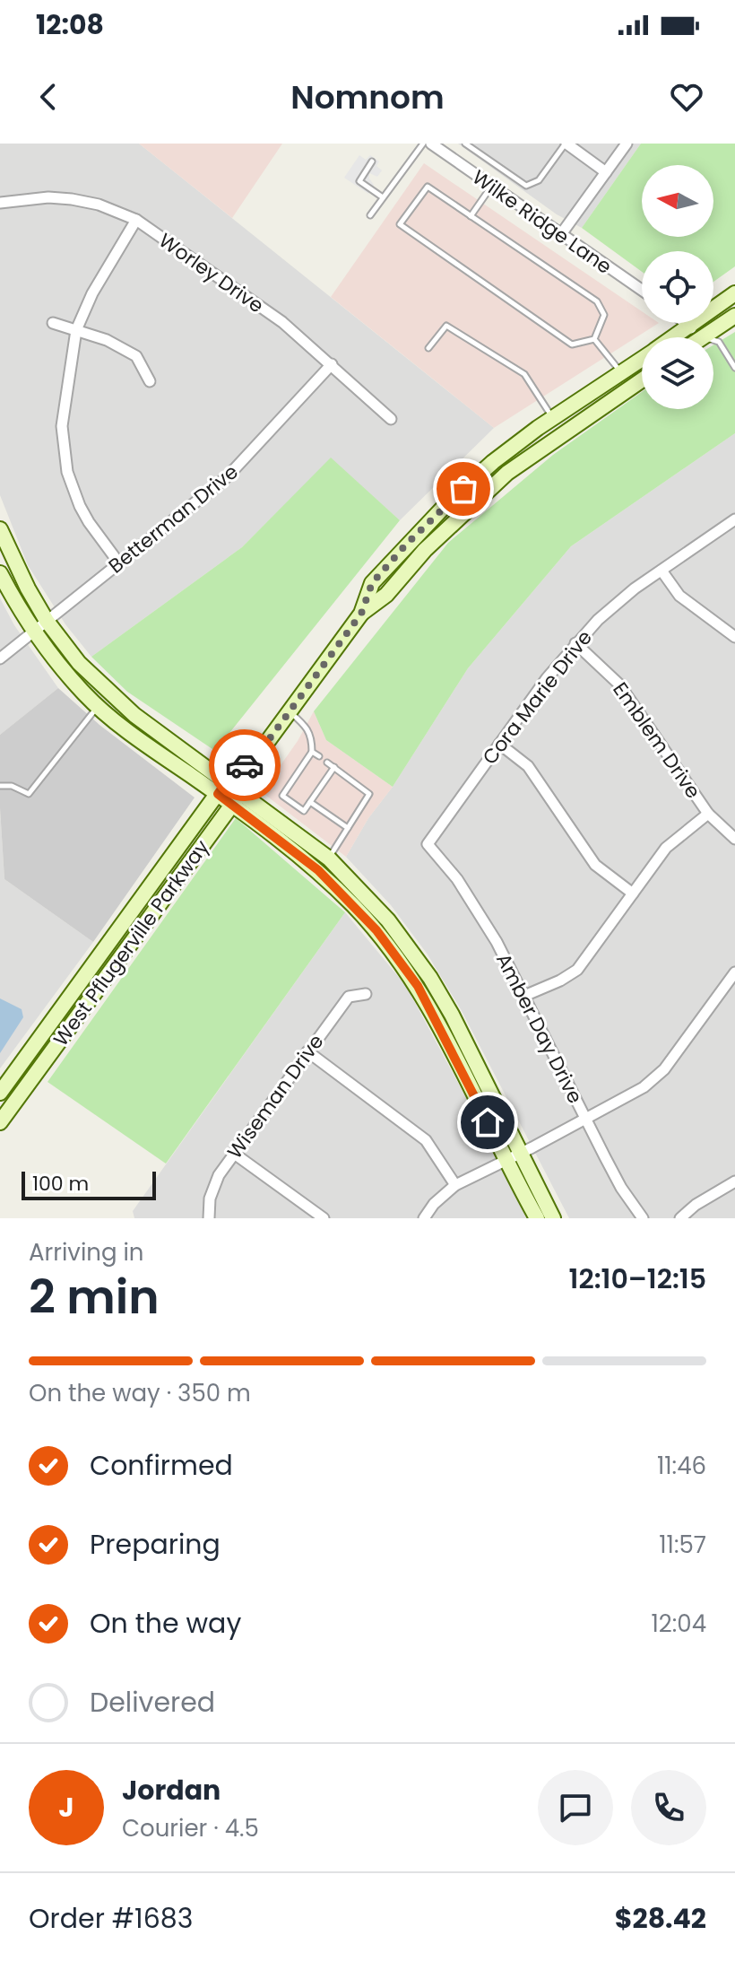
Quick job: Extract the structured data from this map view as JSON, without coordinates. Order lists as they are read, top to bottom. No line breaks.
{"streets":{"main road":["West Pflugerville Parkway"],"street":["Wilke Ridge Lane","Worley Drive","Betterman Drive","Cora Marie Drive","Emblem Drive","Amber Day Drive","Wiseman Drive"]},"crossings":[["Worley Drive","Betterman Drive"],["Cora Marie Drive","Emblem Drive"],["Cora Marie Drive","Amber Day Drive"]],"scale_bar":"100 m","north":"left","page":{"status":"12:08","header":"Nomnom","scale":"100 m","heading":["2 min","Arriving in","12:10–12:15"],"panel":["Jordan","Courier · 4.5","Order #1683","$28.42"],"bar":"On the way · 350 m","list":[["Confirmed","11:46"],["Preparing","11:57"],["On the way","12:04"],"Delivered"],"round":"J"}}
